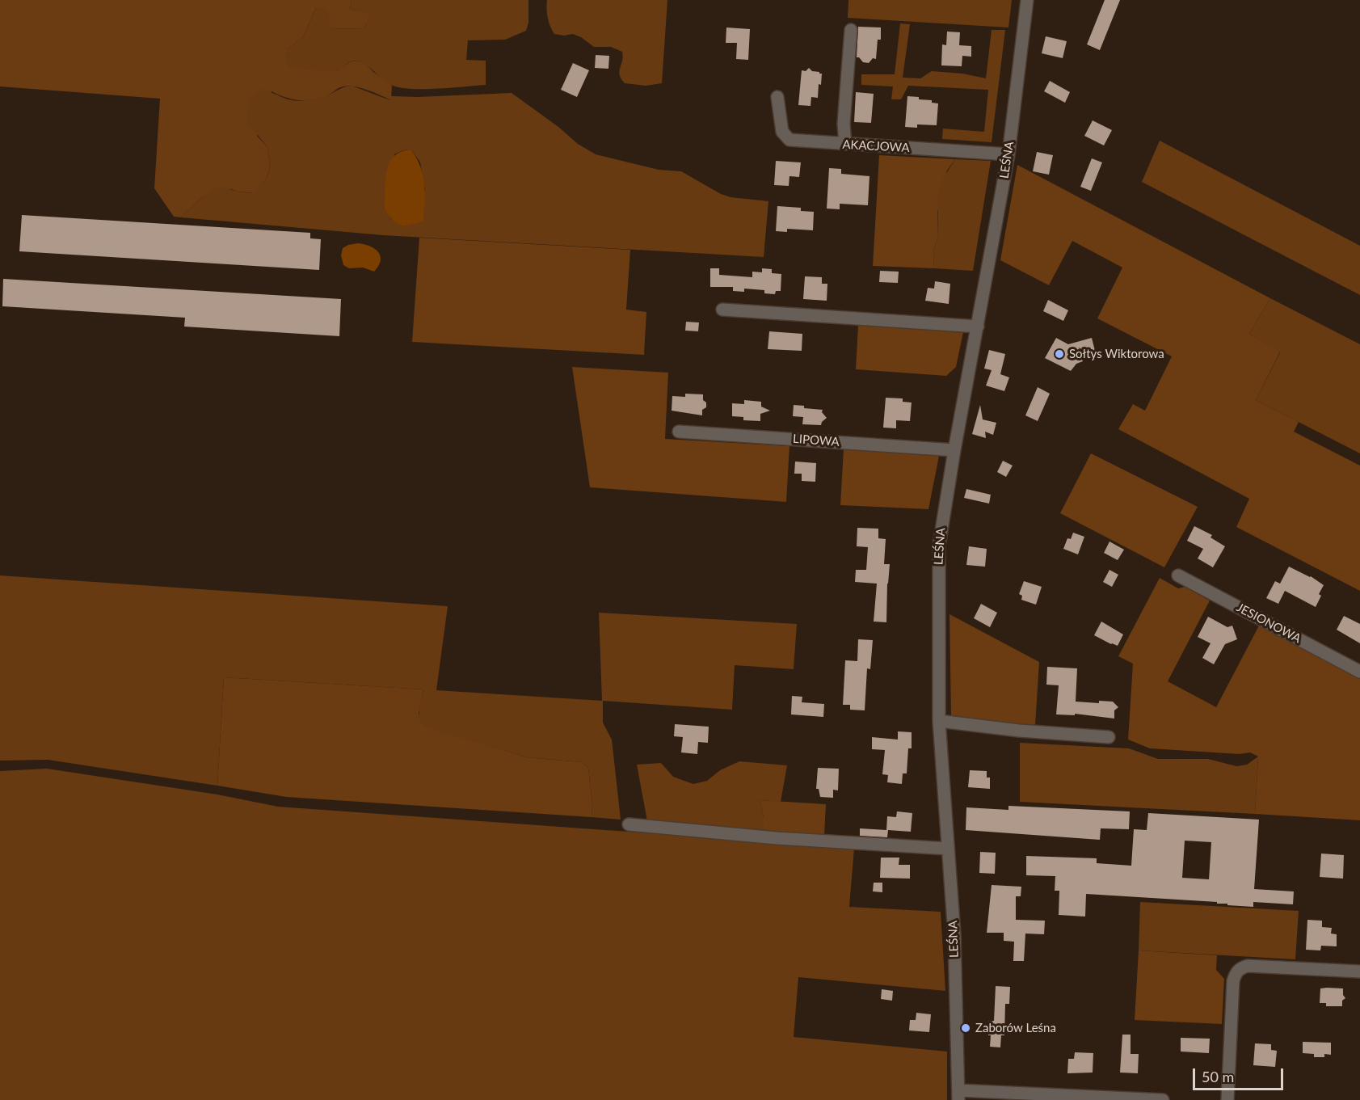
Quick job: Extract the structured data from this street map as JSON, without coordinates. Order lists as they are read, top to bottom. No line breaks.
{"streets":{"street":["AKACJOWA","LEŚNA","LIPOWA","JESIONOWA"]},"crossings":[["AKACJOWA","LEŚNA"],["LEŚNA","LIPOWA"]],"places":["Sołtys Wiktorowa","Zaborów Leśna"],"scale_bar":"50 m"}
